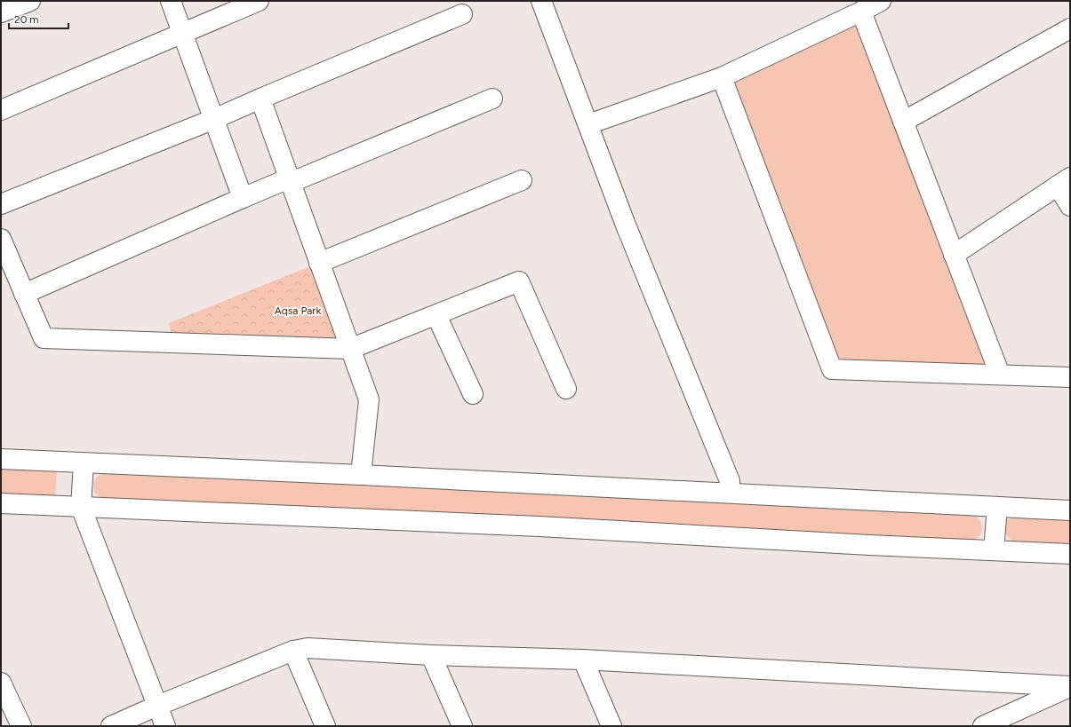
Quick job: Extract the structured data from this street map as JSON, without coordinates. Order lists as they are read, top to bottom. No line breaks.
{"parks":["Aqsa Park"],"scale_bar":"20 m"}
